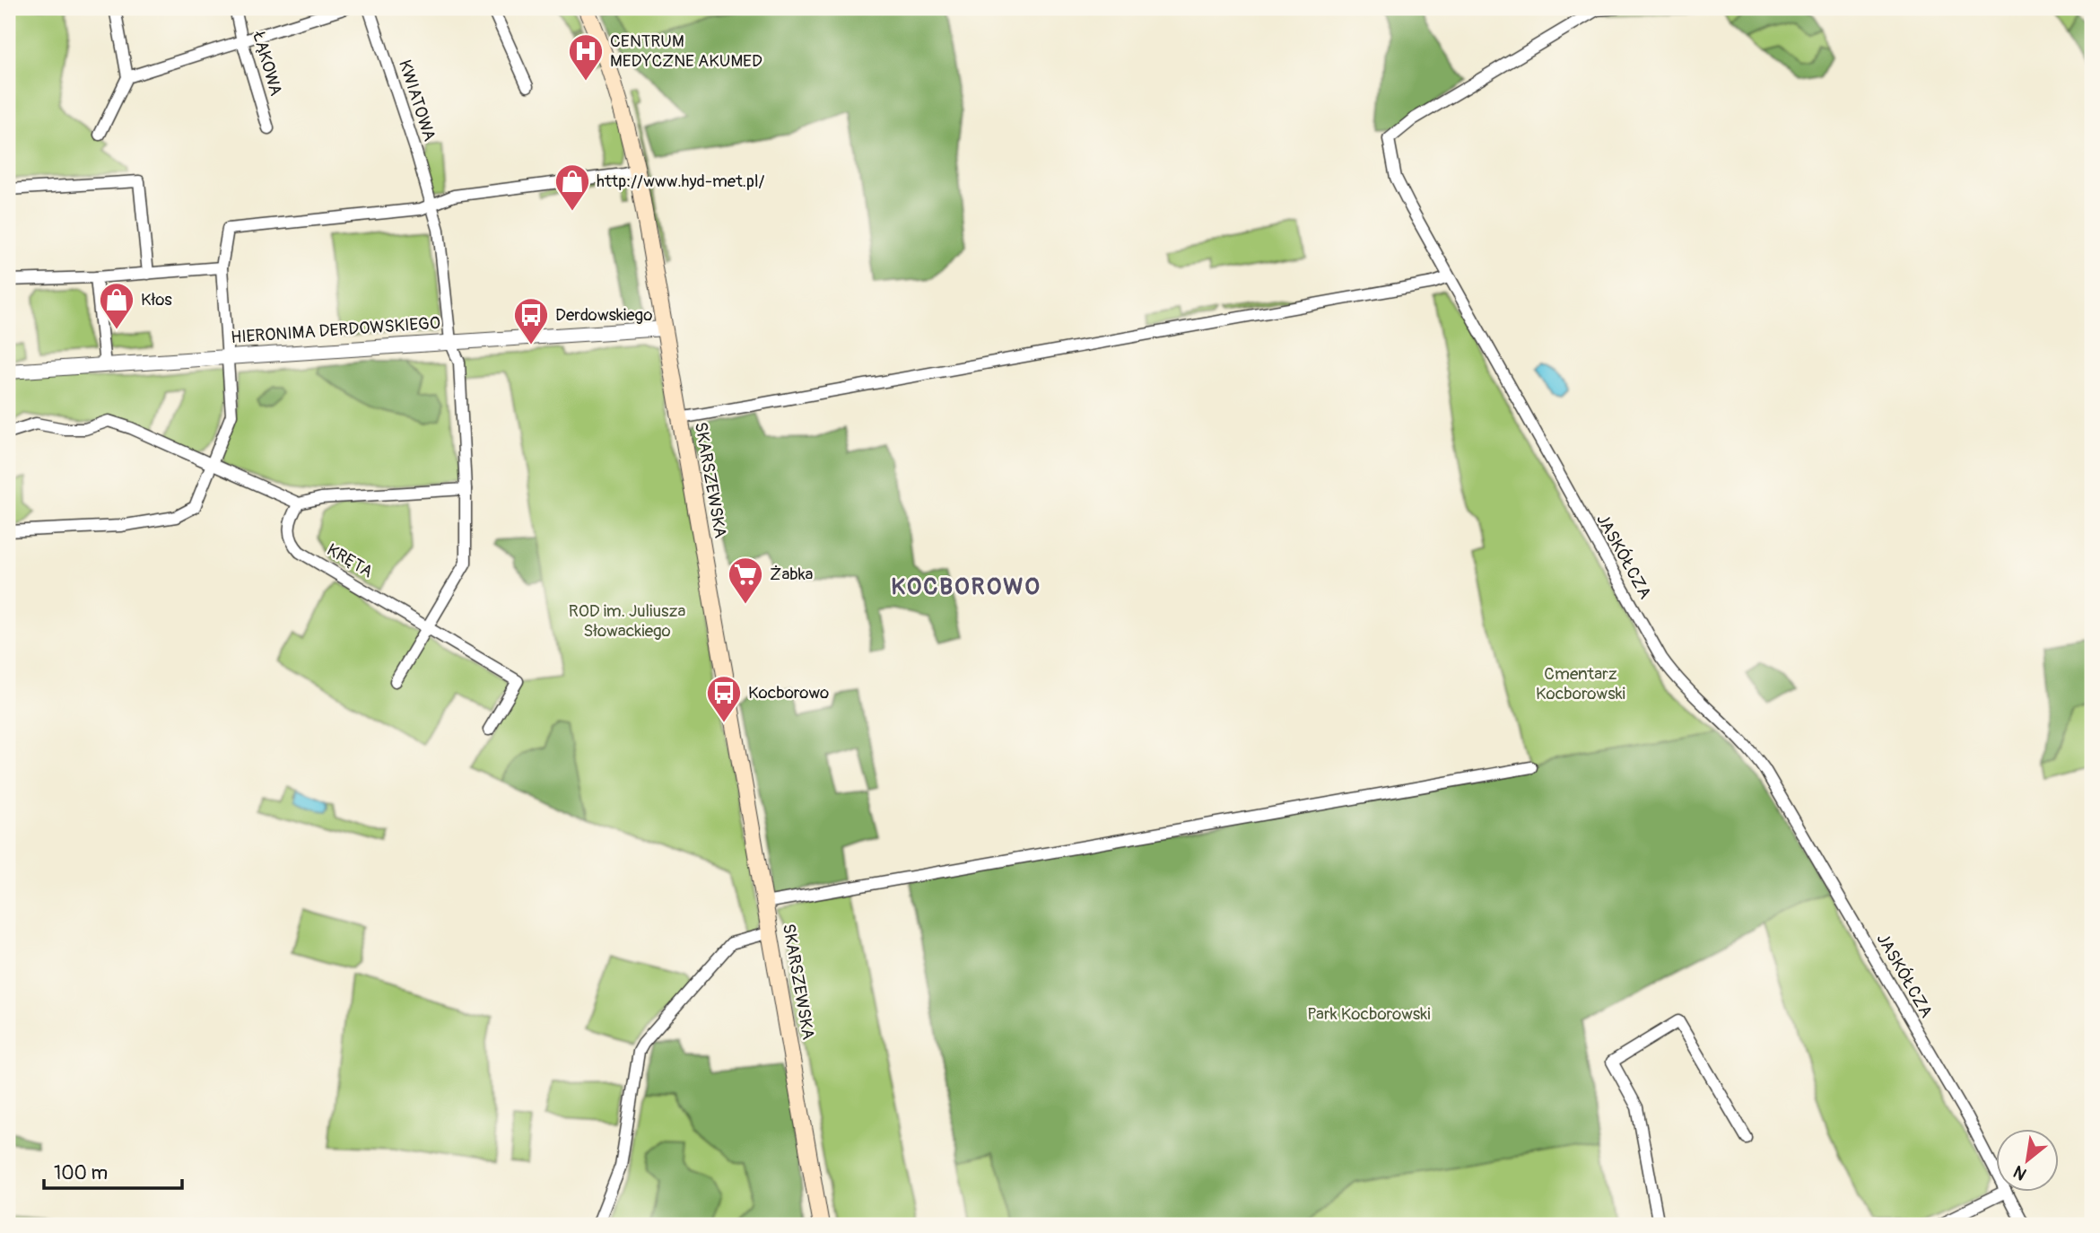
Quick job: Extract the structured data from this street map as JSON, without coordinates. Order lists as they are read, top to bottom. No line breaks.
{"streets":{"main road":["SKARSZEWSKA"],"street":["ŁĄKOWA","KWIATOWA","HIERONIMA DERDOWSKIEGO","JASKÓŁCZA","KRĘTA"]},"crossings":[["KWIATOWA","HIERONIMA DERDOWSKIEGO"],["HIERONIMA DERDOWSKIEGO","SKARSZEWSKA"]],"districts":["KOCBOROWO"],"parks":["ROD im. Juliusza Słowackiego","Cmentarz Kocborowski","Park Kocborowski"],"places":{"hospital":["CENTRUM MEDYCZNE AKUMED"],"shop":["http://www.hyd-met.pl/","Kłos"],"bus stop":["Derdowskiego","Kocborowo"],"supermarket":["Żabka"]},"scale_bar":"100 m","north":"bottom left"}
